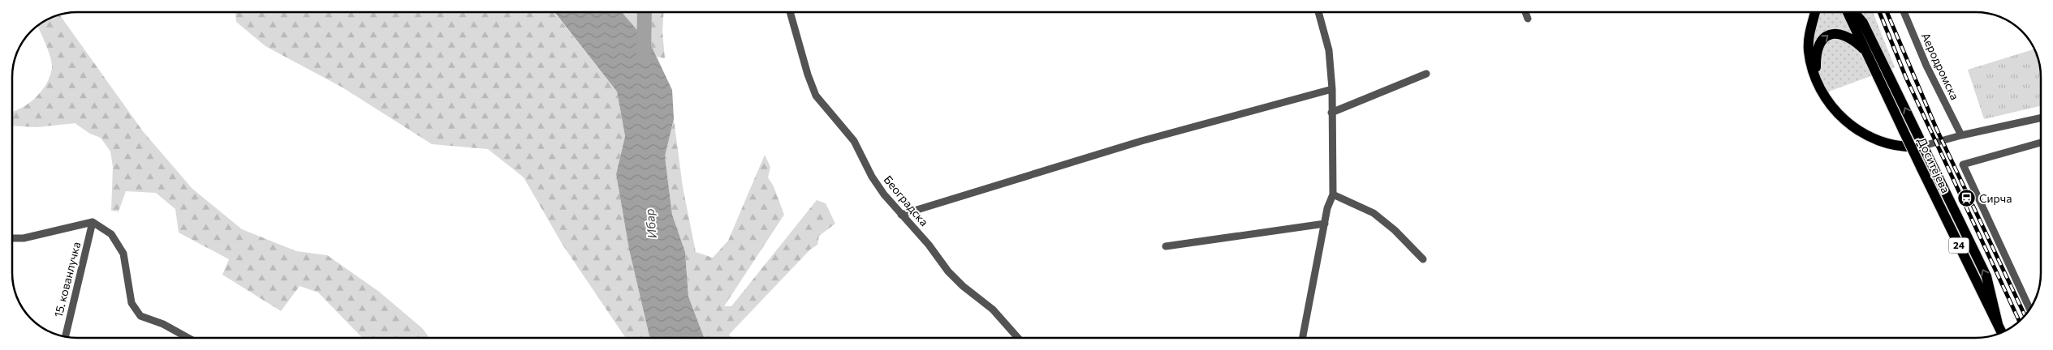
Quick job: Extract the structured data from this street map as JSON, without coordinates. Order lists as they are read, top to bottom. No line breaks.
{"streets":{"main road":["Доситејева","24"],"street":["Аеродромска","Београдска","15. кованлучка"]},"water":["Ибар"],"places":{"station":["Сирча"]}}
